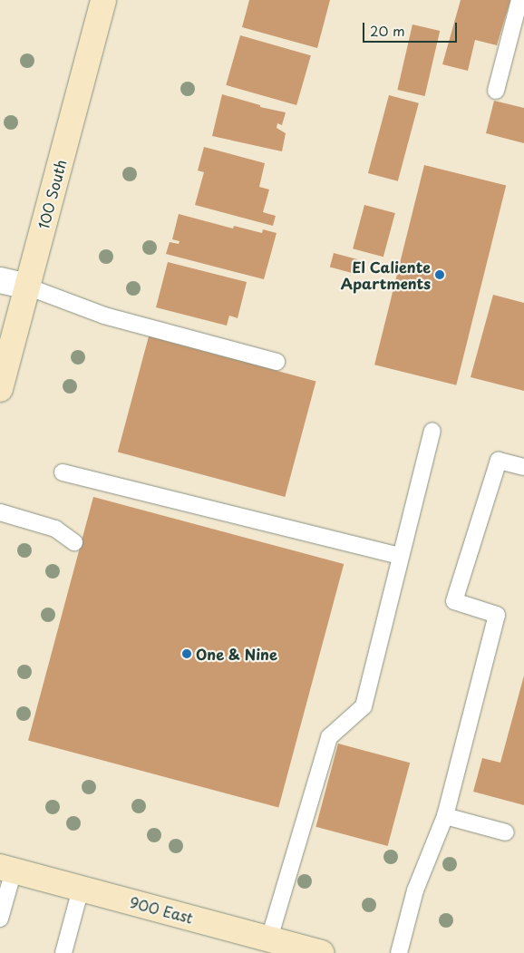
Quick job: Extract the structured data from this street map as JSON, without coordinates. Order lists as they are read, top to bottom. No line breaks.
{"streets":{"main road":["100 South","900 East"]},"places":["El Caliente Apartments","One & Nine"],"scale_bar":"20 m"}
